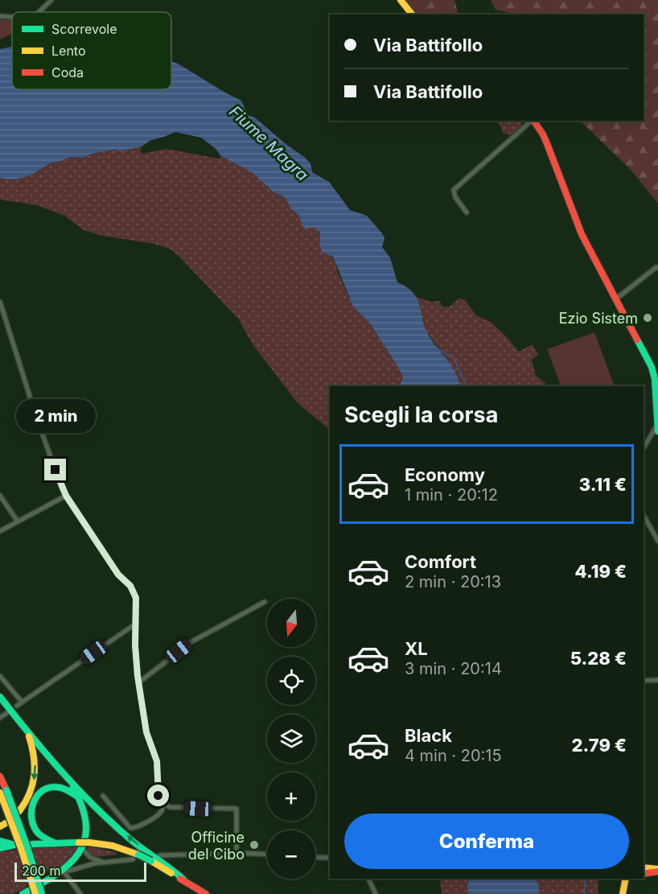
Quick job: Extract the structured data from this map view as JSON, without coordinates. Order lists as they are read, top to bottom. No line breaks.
{"water":["Fiume Magra"],"places":["Ezio Sistem","Officine del Cibo"],"legend":["Scorrevole","Lento","Coda"],"scale_bar":"200 m","north":"bottom","page":{"banner":["Via Battifollo","Via Battifollo"],"heading":"Scegli la corsa","bubble":"2 min","list":[{"name":"Economy","note":"1 min · 20:12","value":"3.11 €"},{"name":"Comfort","note":"2 min · 20:13","value":"4.19 €"},{"name":"XL","note":"3 min · 20:14","value":"5.28 €"},{"name":"Black","note":"4 min · 20:15","value":"2.79 €"}],"map_buttons":["+","−"],"buttons":"Conferma","scale":"200 m"}}
